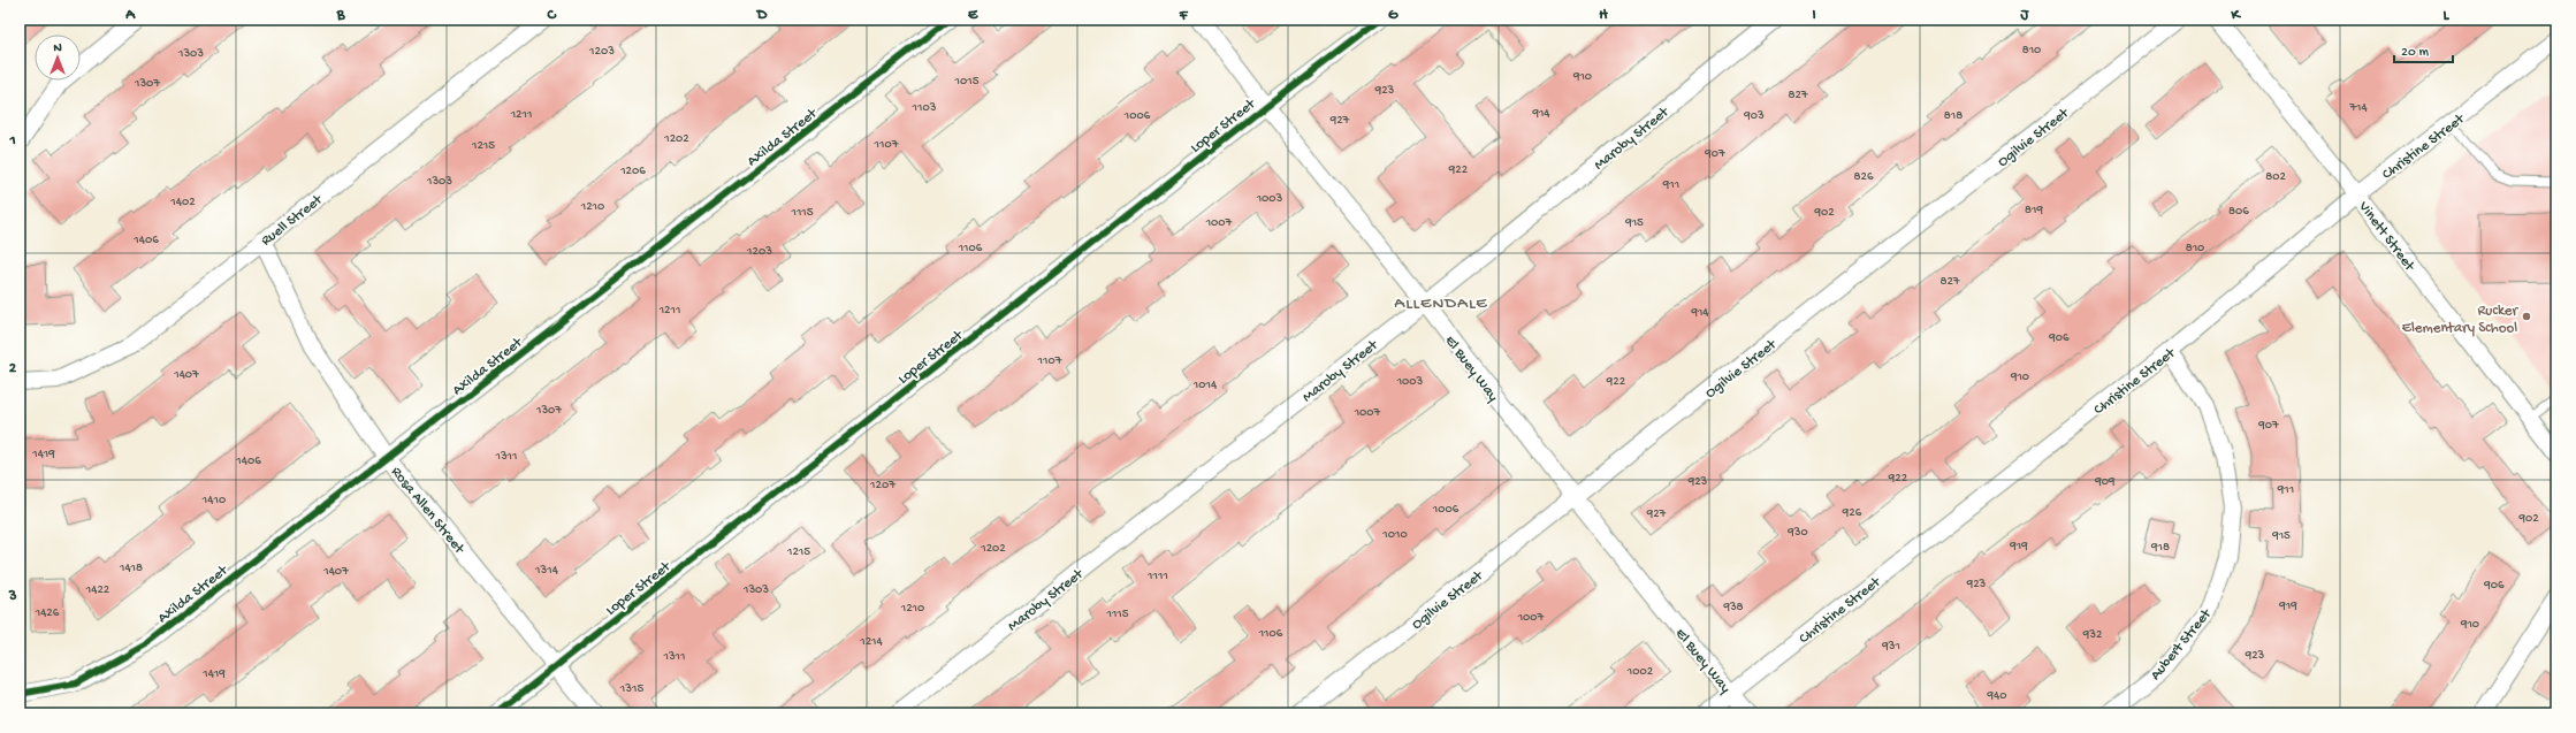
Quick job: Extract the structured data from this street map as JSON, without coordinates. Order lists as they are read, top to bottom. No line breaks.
{"streets":{"street":["Loper Street","Axilda Street","Ogilvie Street","Maroby Street","Christine Street","Ruell Street","Vinett Street","El Buey Way","Rosa Allen Street","Aubert Street"]},"crossings":[["Loper Street","El Buey Way"],["Loper Street","Rosa Allen Street"],["Axilda Street","Rosa Allen Street"],["Ogilvie Street","El Buey Way"],["Maroby Street","El Buey Way"],["Christine Street","Vinett Street"],["Christine Street","El Buey Way"],["Christine Street","Aubert Street"],["Ruell Street","Rosa Allen Street"]],"districts":["ALLENDALE"],"places":["Rucker Elementary School"],"house_numbers":["810","1203","1303","910","1015","1307","923","827","1103","714","914","1211","1006","903","818","927","1202","1107","1215","907","922","1206","826","802","1303","911","1003","1402","1210","819","806","1115","902","1007","915","1406","1106","810","1203","827","1211","914","906","1107","1407","910","1003","922","1014","1307","1007","907","1419","1311","1406","922","923","909","1207","911","1410","1006","926","927","902","930","1010","915","919","918","1202","1215","1418","1314","1407","1111","923","906","1422","1303","919","938","1210","1426","1115","1007","910","1106","932","1214","931","923","1311","1002","1419","1315","940"],"scale_bar":"20 m","north":"top","grid":{"columns":["A","B","C","D","E","F","G","H","I","J","K","L"],"rows":["1","2","3"]}}
